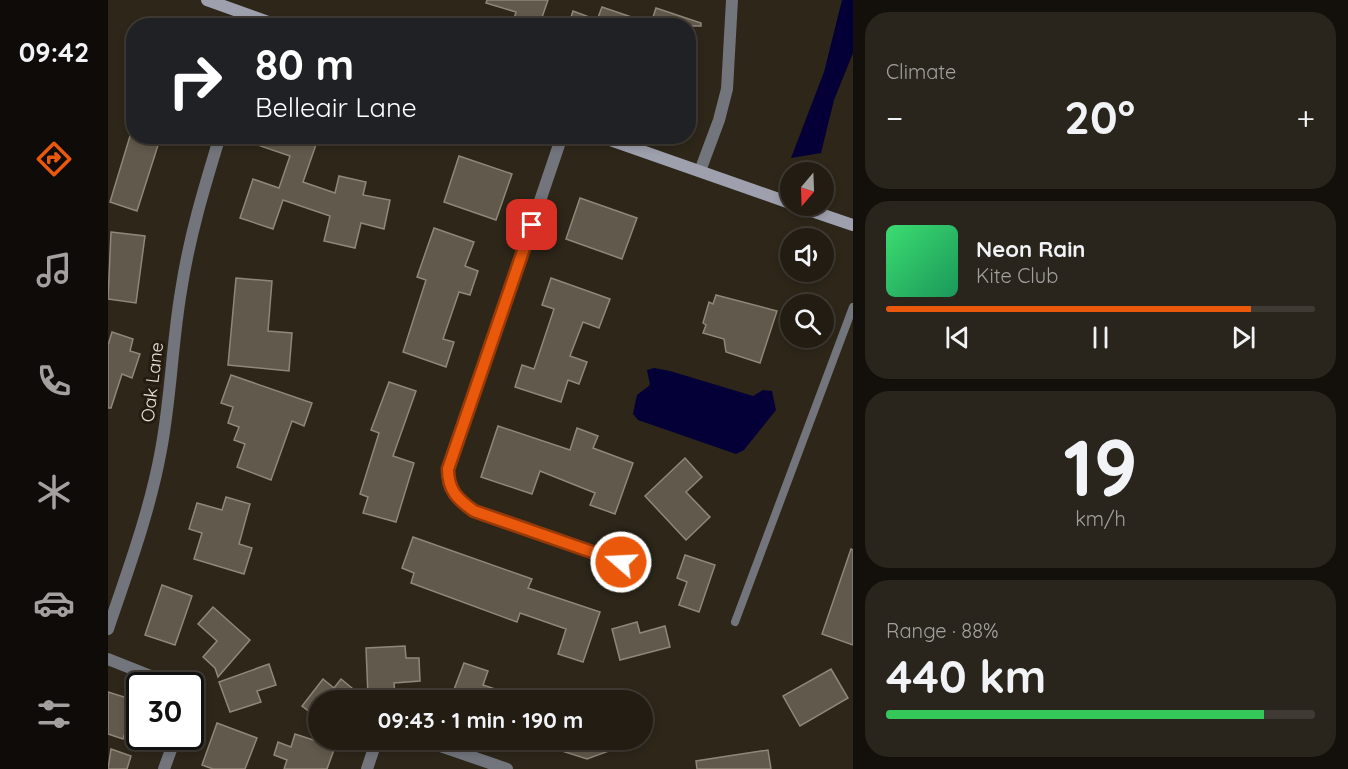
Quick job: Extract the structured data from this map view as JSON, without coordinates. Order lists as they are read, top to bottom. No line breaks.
{"streets":{"street":["Oak Lane"]},"north":"bottom","page":{"tabs":"09:42","tile":["Climate",["19","km/h"],["Range · 88%","440 km"]],"turn":["80 m","Belleair Lane"],"heat":["−","20°","+"],"song":["Neon Rain","Kite Club"],"limit":"30","trip":"09:43 · 1 min · 190 m"}}
